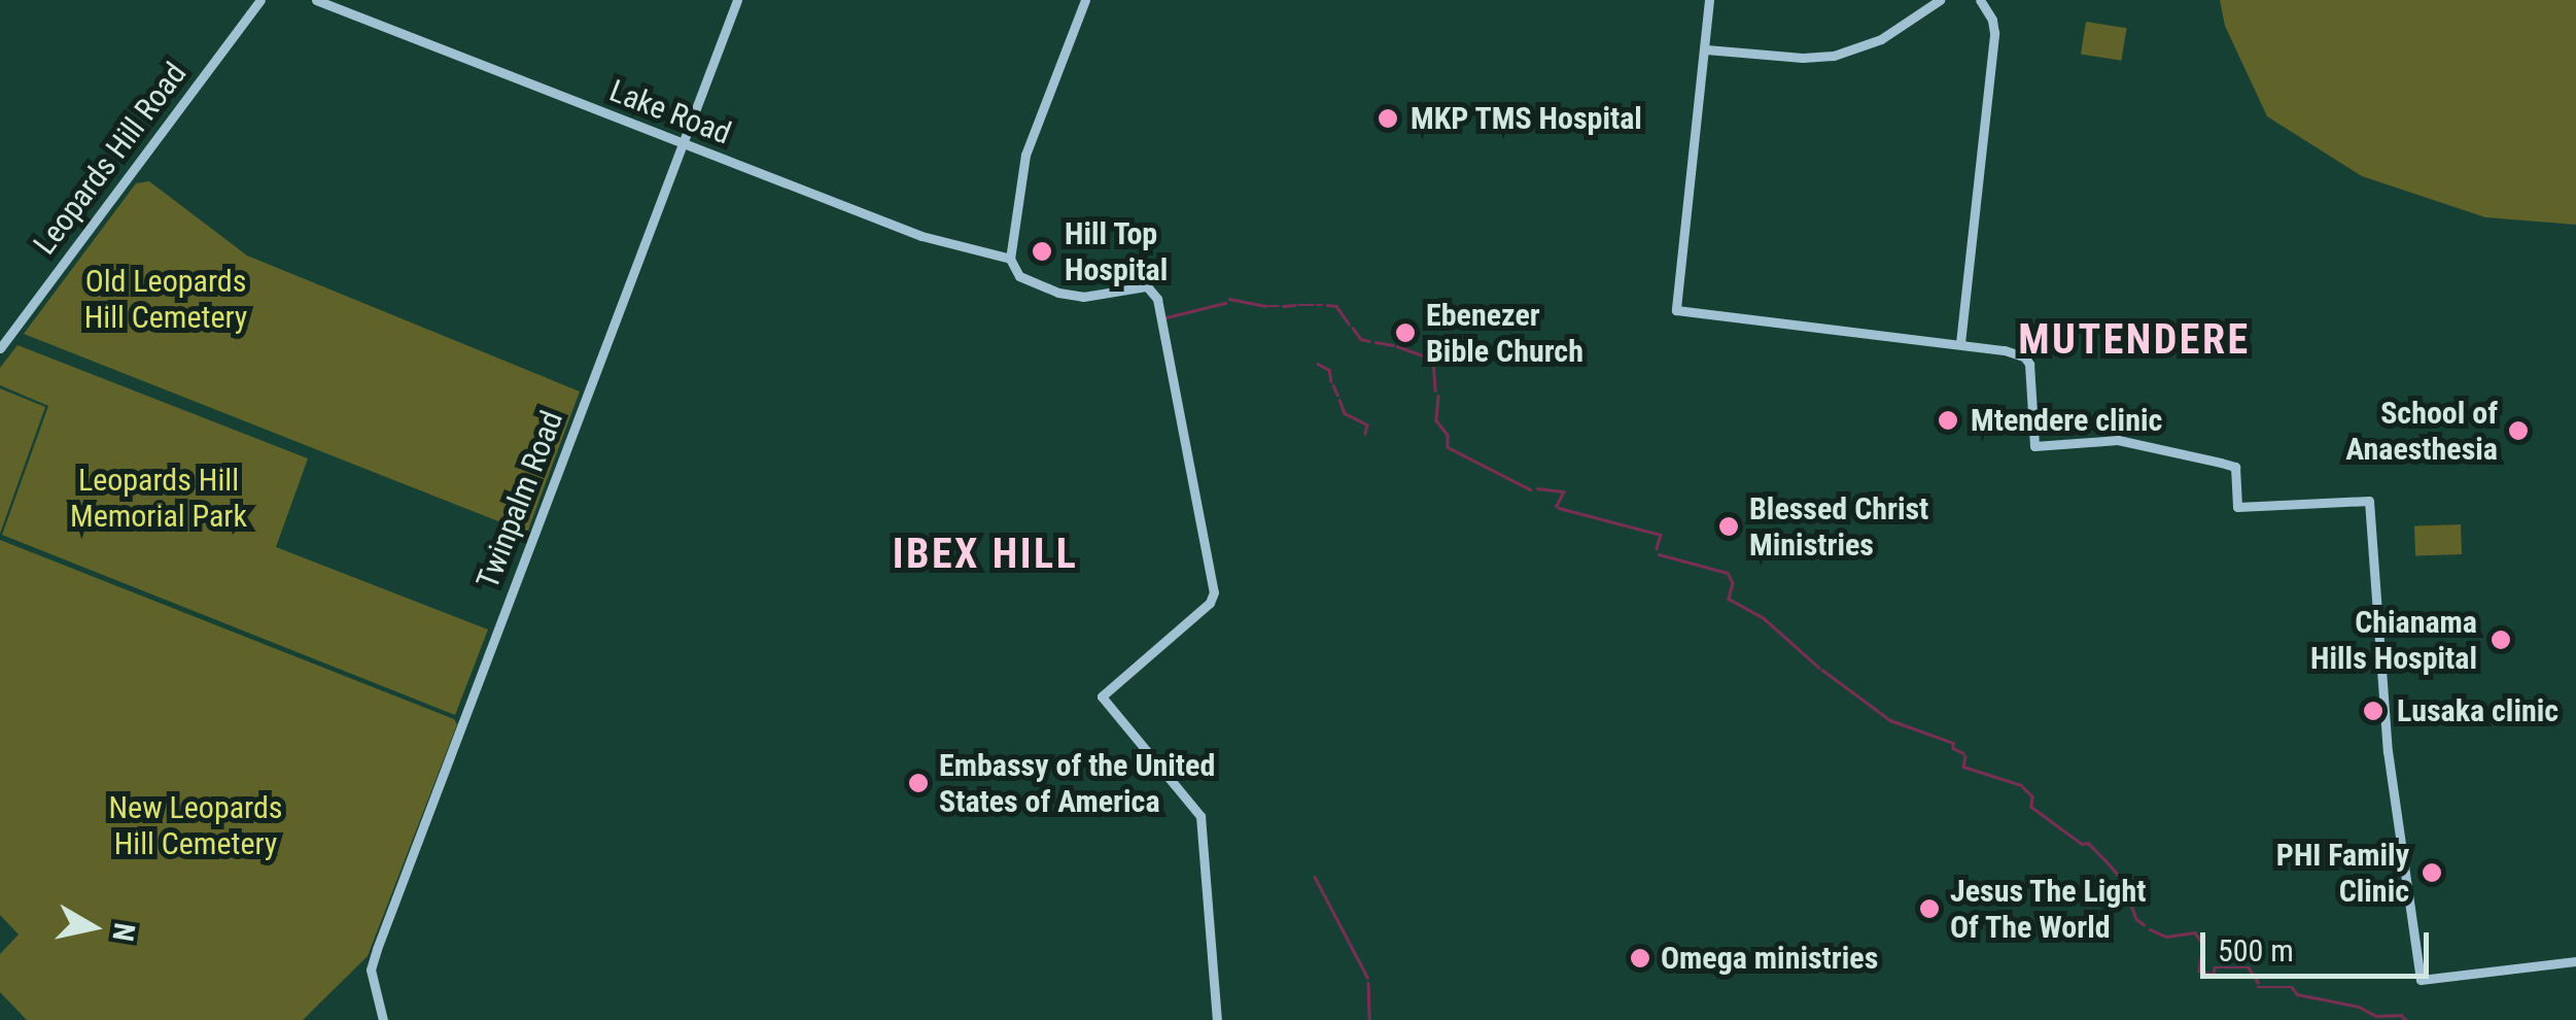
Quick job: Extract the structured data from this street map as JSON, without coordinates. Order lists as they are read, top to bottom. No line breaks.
{"streets":{"main road":["Lake Road","Leopards Hill Road","Twinpalm Road"]},"crossings":[["Lake Road","Twinpalm Road"]],"districts":["MUTENDERE","IBEX HILL"],"parks":["Old Leopards Hill Cemetery","Leopards Hill Memorial Park","New Leopards Hill Cemetery"],"places":["MKP TMS Hospital","Hill Top Hospital","Ebenezer Bible Church","Mtendere clinic","School of Anaesthesia","Blessed Christ Ministries","Chianama Hills Hospital","Lusaka clinic","Embassy of the United States of America","PHI Family Clinic","Jesus The Light Of The World","Omega ministries"],"scale_bar":"500 m","north":"right"}
